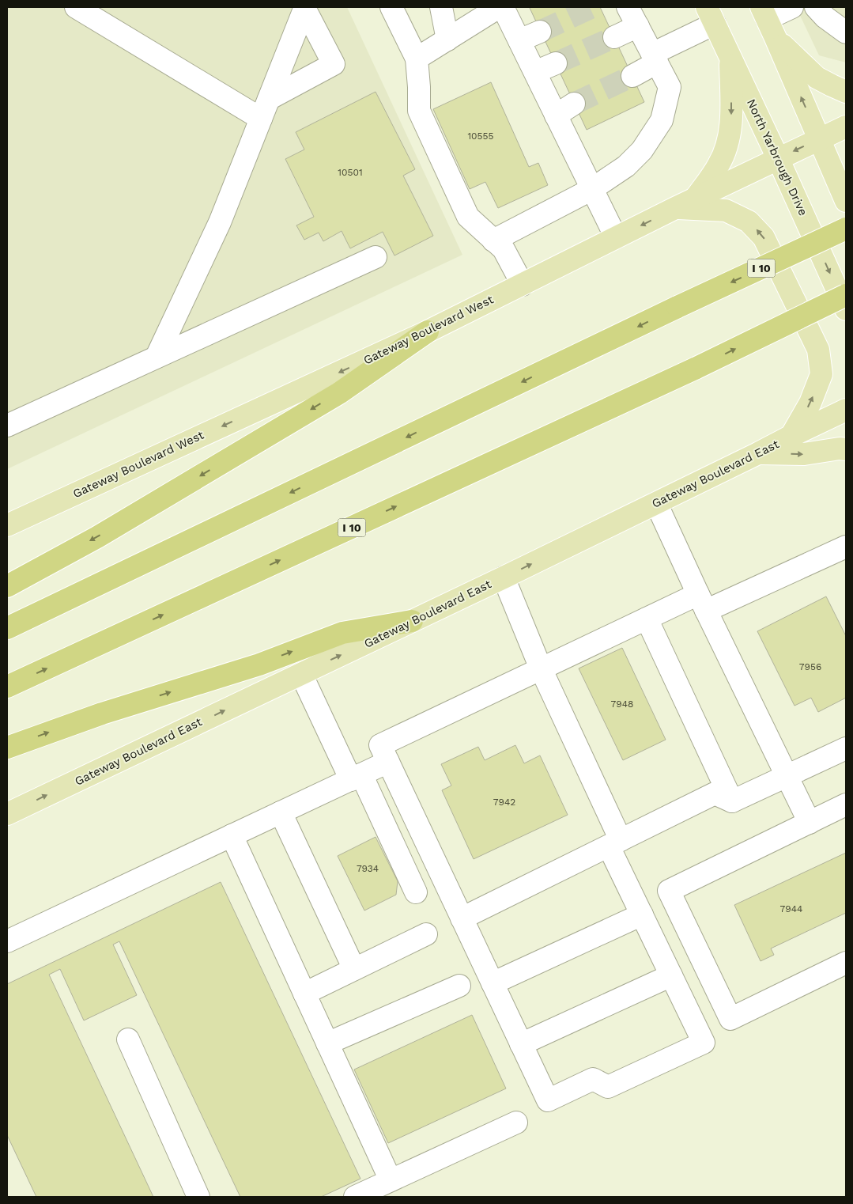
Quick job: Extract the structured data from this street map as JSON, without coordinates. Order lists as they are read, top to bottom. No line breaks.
{"streets":{"highway":["I 10"],"main road":["North Yarbrough Drive","Gateway Boulevard West","Gateway Boulevard East"]},"crossings":[["North Yarbrough Drive","Gateway Boulevard West"]],"one_way":["Gateway Boulevard West","Gateway Boulevard East"],"house_numbers":["10555","10501","7956","7948","7942","7934","7944"]}
